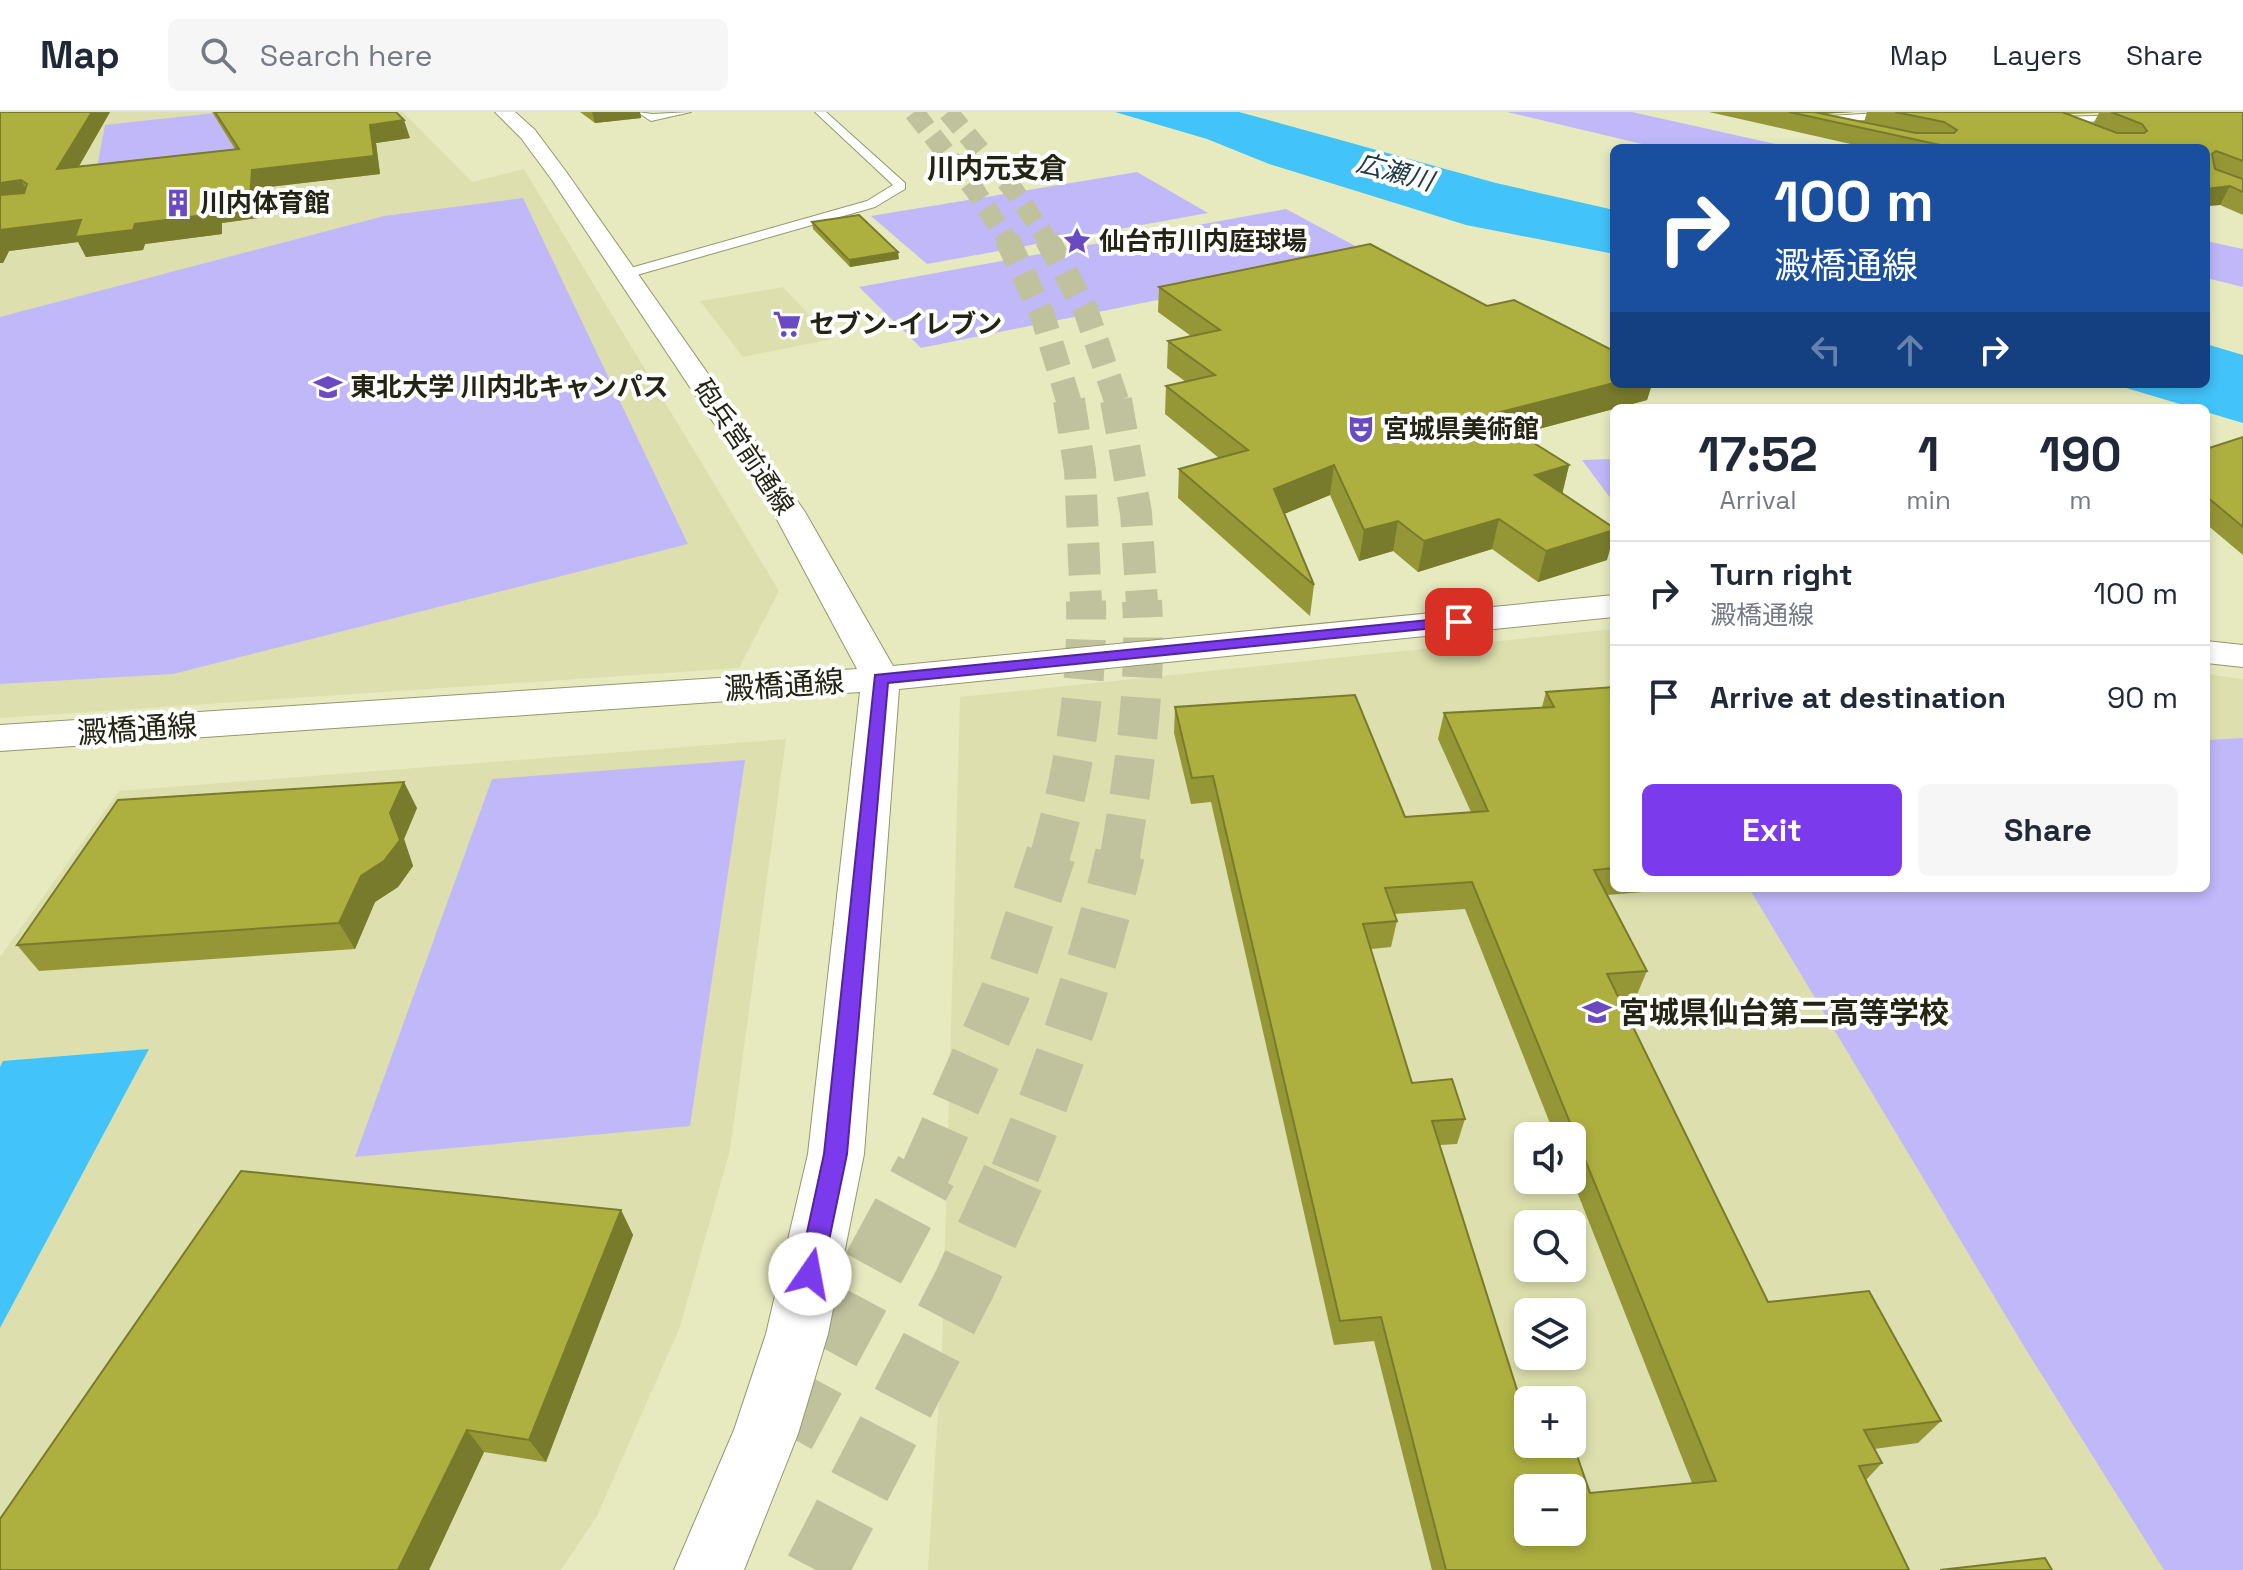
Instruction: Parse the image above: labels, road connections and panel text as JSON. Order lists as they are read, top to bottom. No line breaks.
{"streets":{"street":["砲兵営前通線","澱橋通線"]},"crossings":[["砲兵営前通線","澱橋通線"]],"districts":["川内元支倉"],"water":["広瀬川"],"places":{"building":["川内体育館"],"place":["仙台市川内庭球場"],"supermarket":["セブン-イレブン"],"school or university":["東北大学 川内北キャンパス","宮城県仙台第二高等学校"],"theatre":["宮城県美術館"]},"page":{"header":"Map","search":"Search here","nav":["Map","Layers","Share"],"turn":["100 m","澱橋通線"],"eta":["17:52","Arrival","1","min","190","m"],"list":[{"name":"Turn right","note":"澱橋通線","value":"100 m"},{"name":"Arrive at destination","value":"90 m"}],"buttons":["Exit","Share"],"map_buttons":["+","−"]}}
